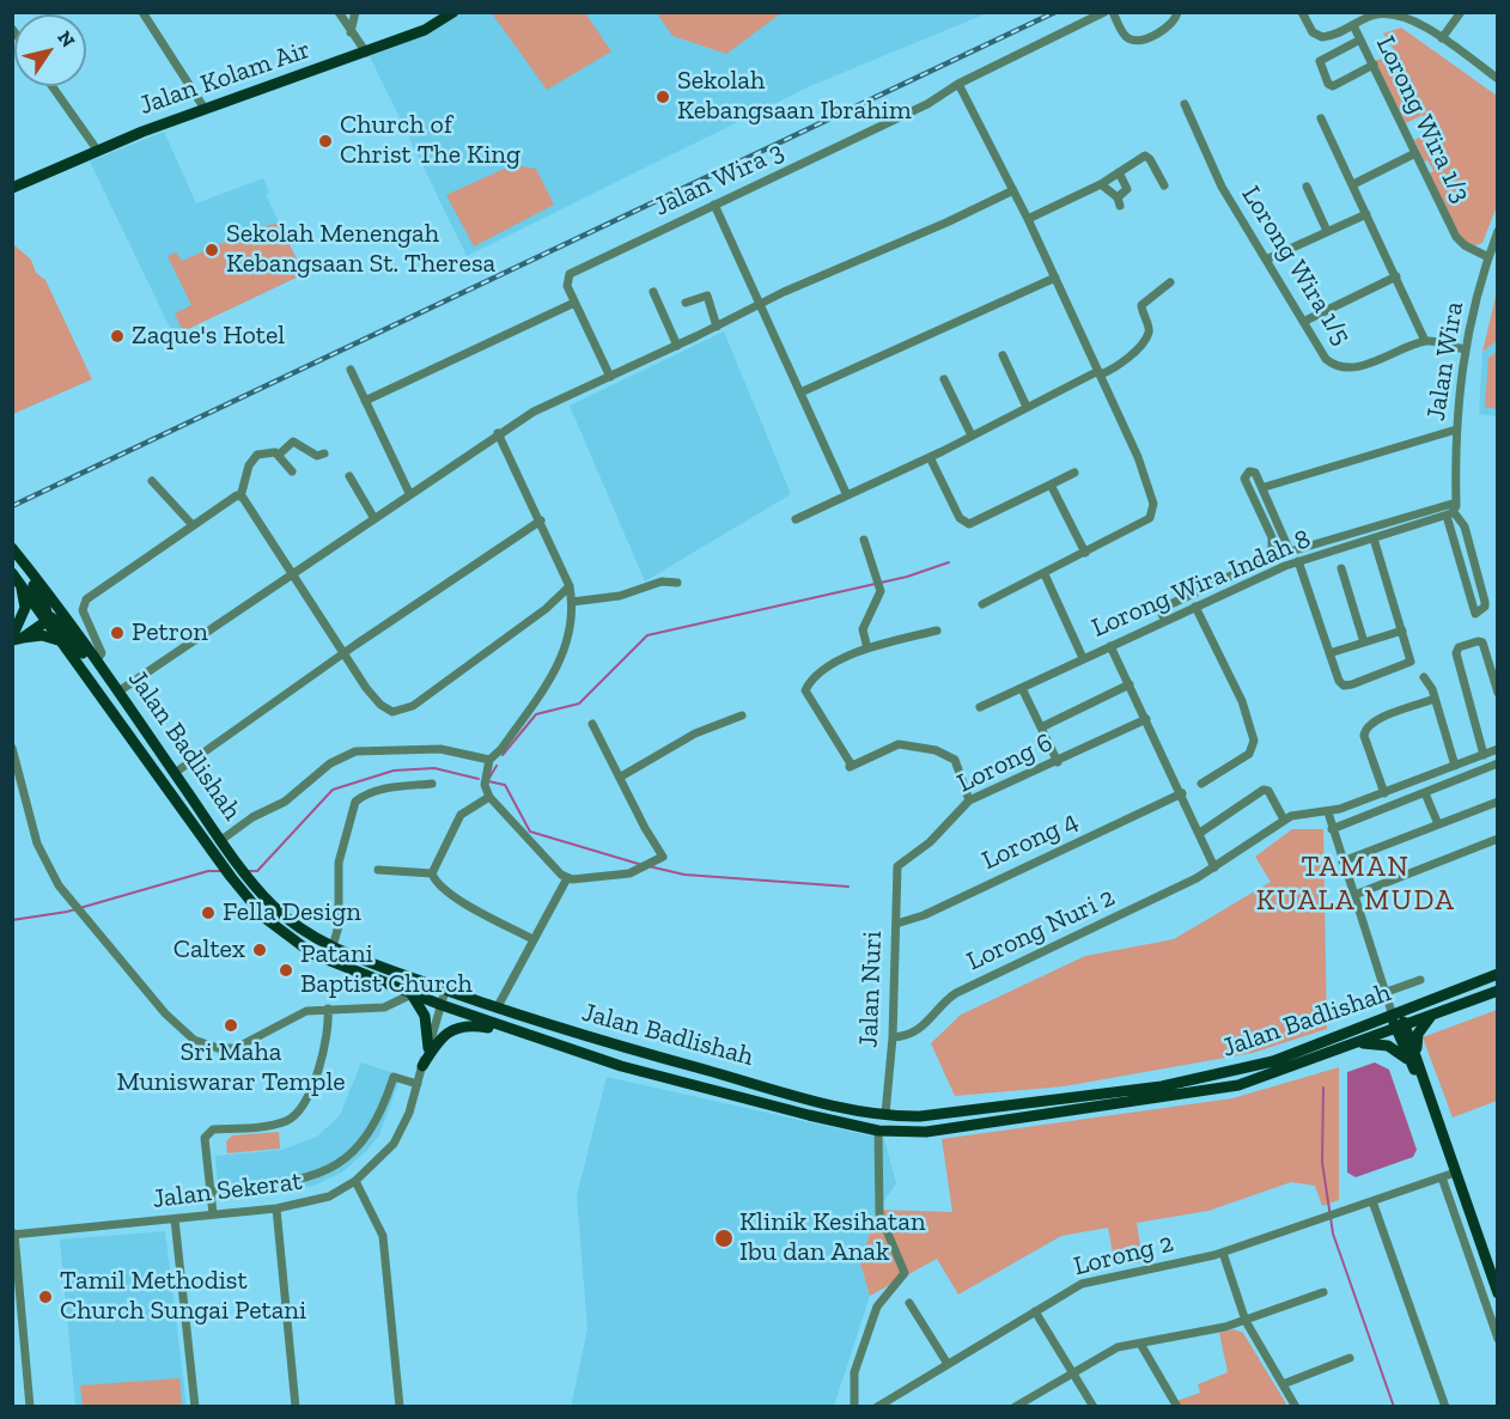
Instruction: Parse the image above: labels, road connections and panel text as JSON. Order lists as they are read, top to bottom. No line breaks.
{"streets":{"main road":["Jalan Kolam Air","Jalan Badlishah"],"street":["Lorong Wira 1/3","Jalan Wira 3","Lorong Wira 1/5","Jalan Wira","Lorong Wira Indah 8","Lorong 6","Lorong 4","Lorong Nuri 2","Jalan Nuri","Jalan Sekerat","Lorong 2"]},"crossings":[["Lorong Wira 1/3","Jalan Wira"],["Jalan Wira","Lorong Wira Indah 8"],["Jalan Badlishah","Jalan Nuri"],["Jalan Badlishah","Jalan Sekerat"],["Lorong 6","Jalan Nuri"],["Lorong 4","Jalan Nuri"],["Lorong Nuri 2","Jalan Nuri"]],"districts":["TAMAN KUALA MUDA"],"places":["Sekolah Kebangsaan Ibrahim","Church of Christ The King","Sekolah Menengah Kebangsaan St. Theresa","Zaque's Hotel","Petron","Fella Design","Caltex","Patani Baptist Church","Sri Maha Muniswarar Temple","Klinik Kesihatan Ibu dan Anak","Tamil Methodist Church Sungai Petani"],"north":"top right"}
